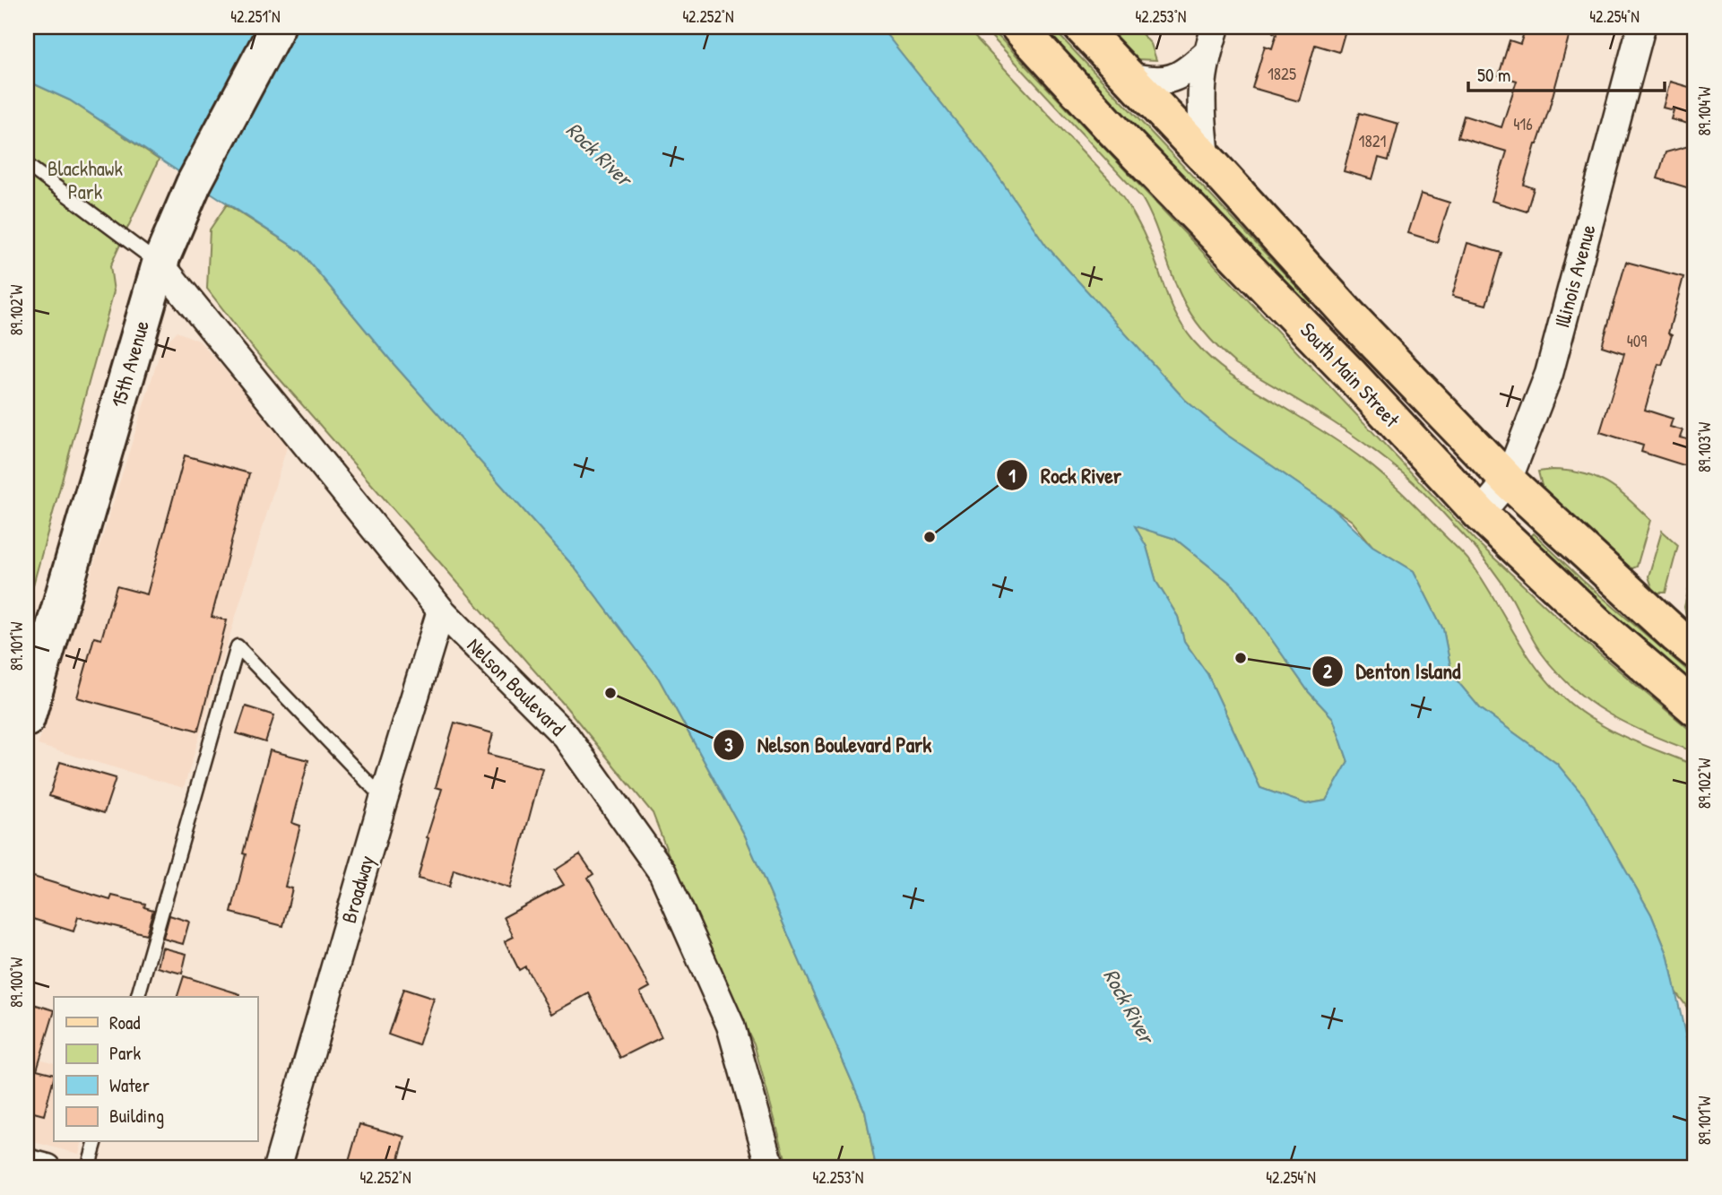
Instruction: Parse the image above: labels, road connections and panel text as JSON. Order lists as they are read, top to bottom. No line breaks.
{"streets":{"main road":["15th Avenue","South Main Street"],"street":["Illinois Avenue","Nelson Boulevard","Broadway"]},"crossings":[["Illinois Avenue","South Main Street"],["15th Avenue","Nelson Boulevard"],["Nelson Boulevard","Broadway"]],"water":["Rock River"],"parks":["Blackhawk Park"],"places":["Rock River","Denton Island","Nelson Boulevard Park"],"house_numbers":["1825","416","1821","409"],"legend":["Road","Park","Water","Building"],"scale_bar":"50 m","coordinates":["42.251°N","42.252°N","42.253°N","42.254°N","89.104°W","89.102°W","89.103°W","89.101°W","89.100°W"]}
